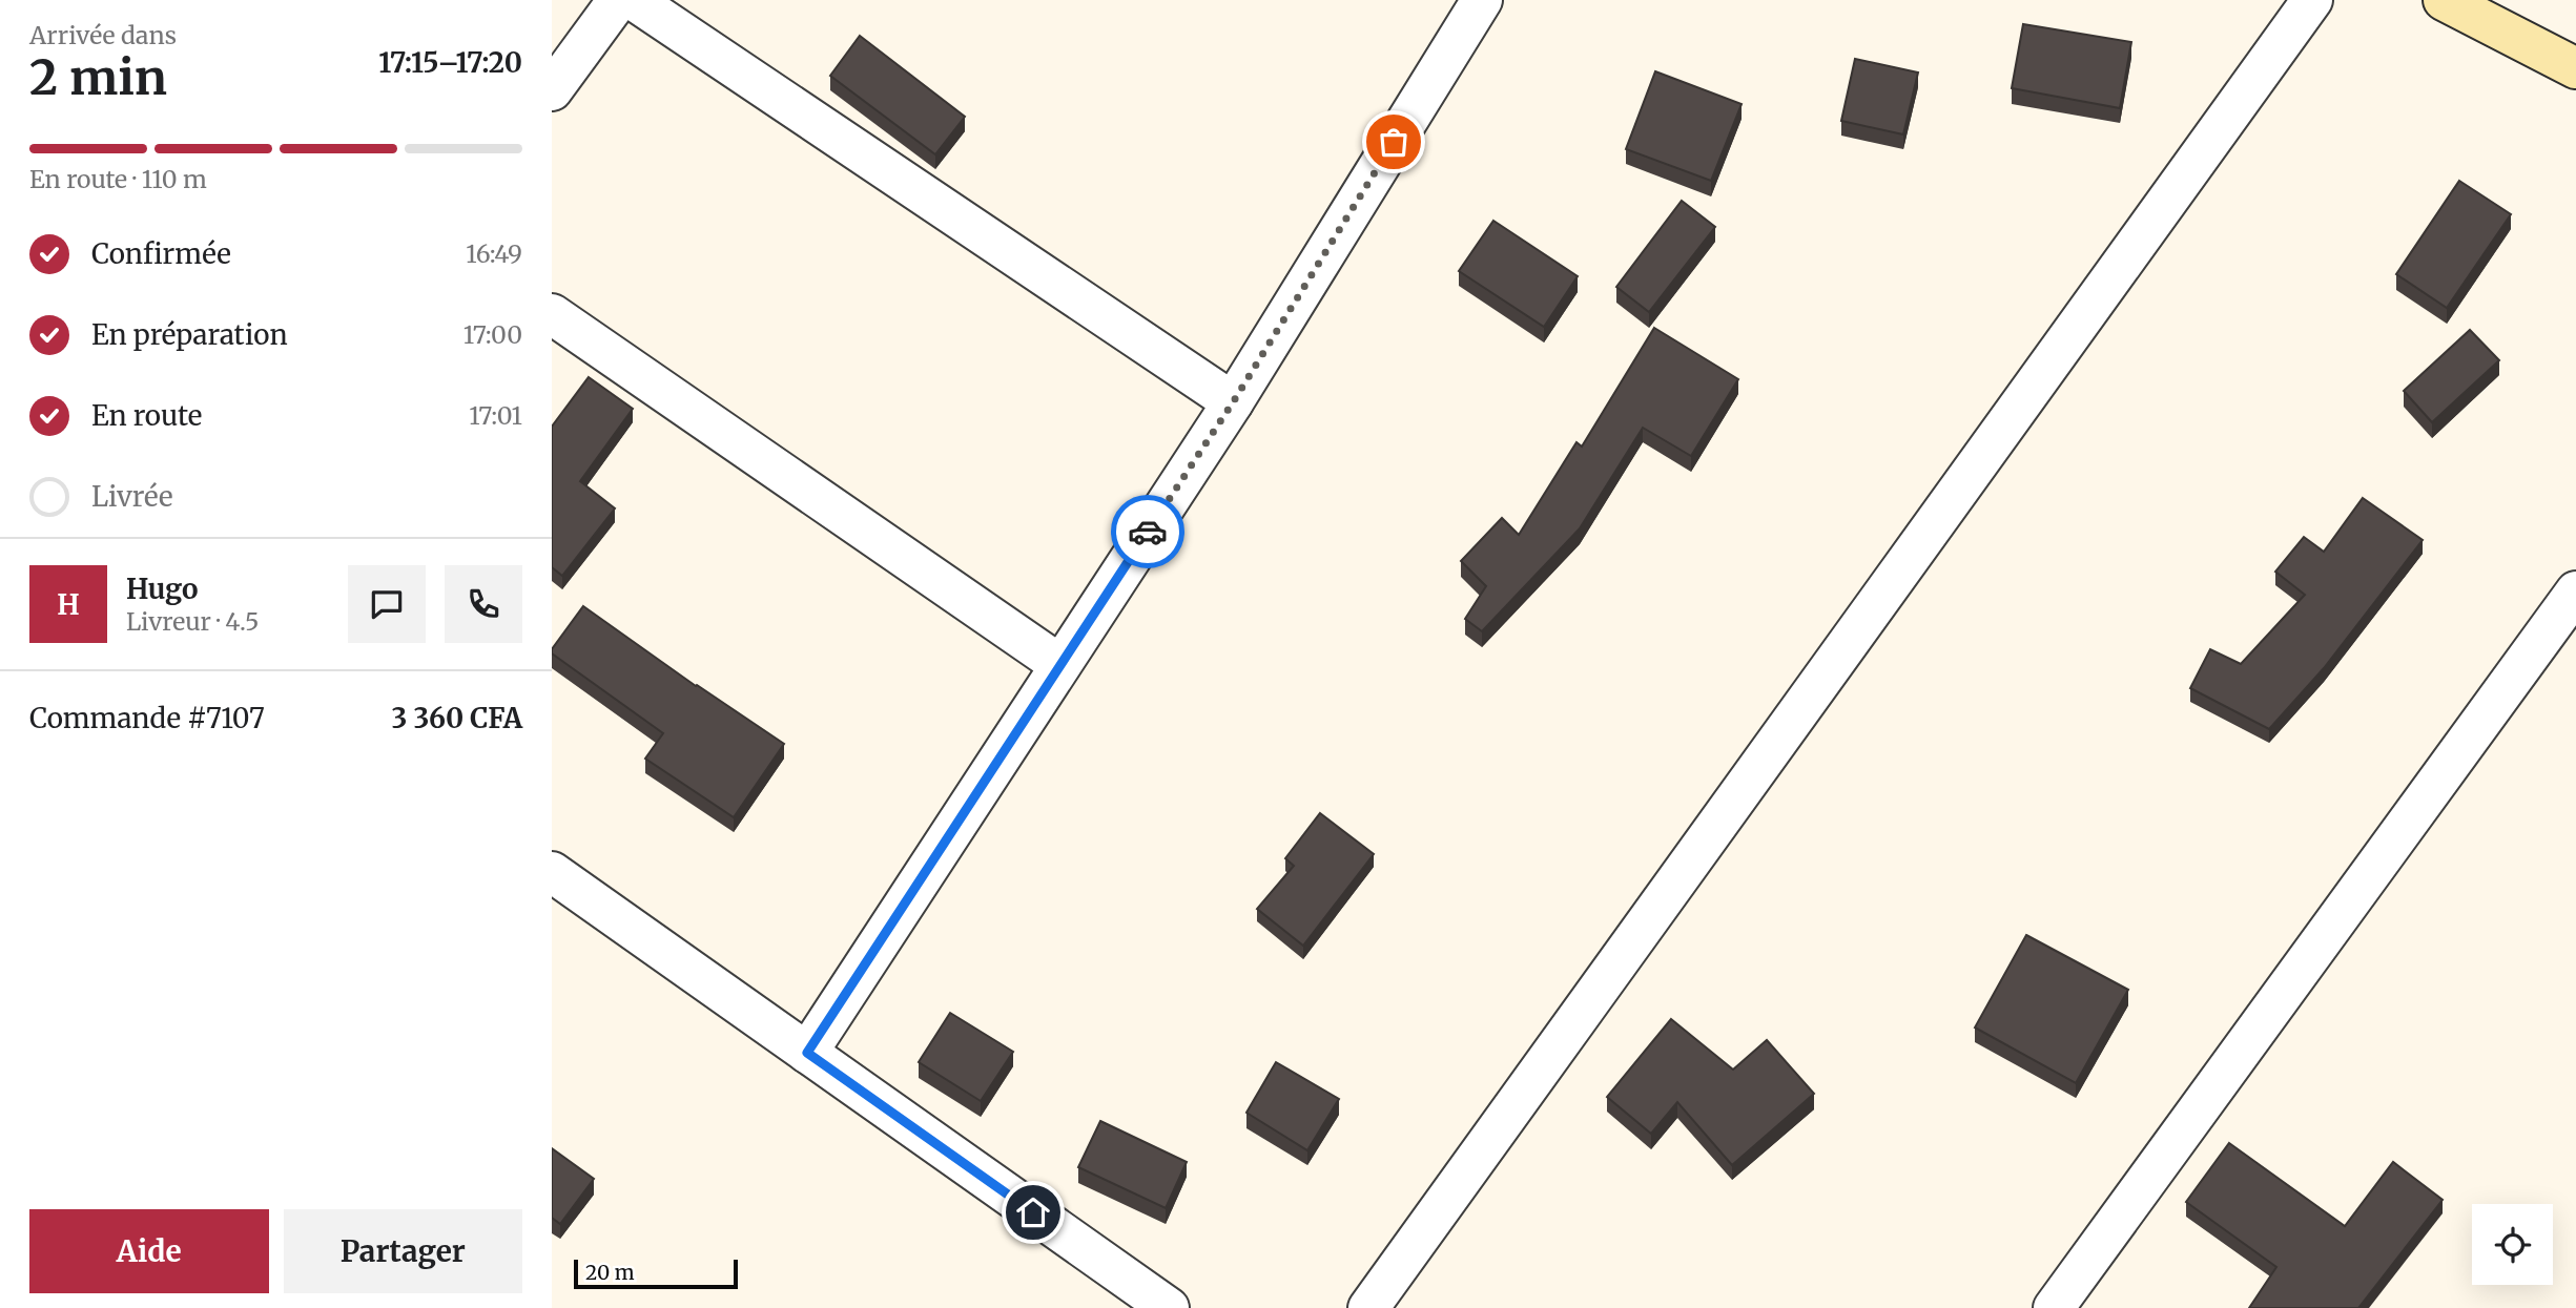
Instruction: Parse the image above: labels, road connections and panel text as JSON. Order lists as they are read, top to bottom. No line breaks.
{"scale_bar":"20 m","page":{"heading":["2 min","Arrivée dans","17:15–17:20"],"panel":["Hugo","Livreur · 4.5","Commande #7107","3 360 CFA"],"bar":"En route · 110 m","list":[["Confirmée","16:49"],["En préparation","17:00"],["En route","17:01"],"Livrée"],"round":"H","buttons":["Aide","Partager"],"scale":"20 m"}}
